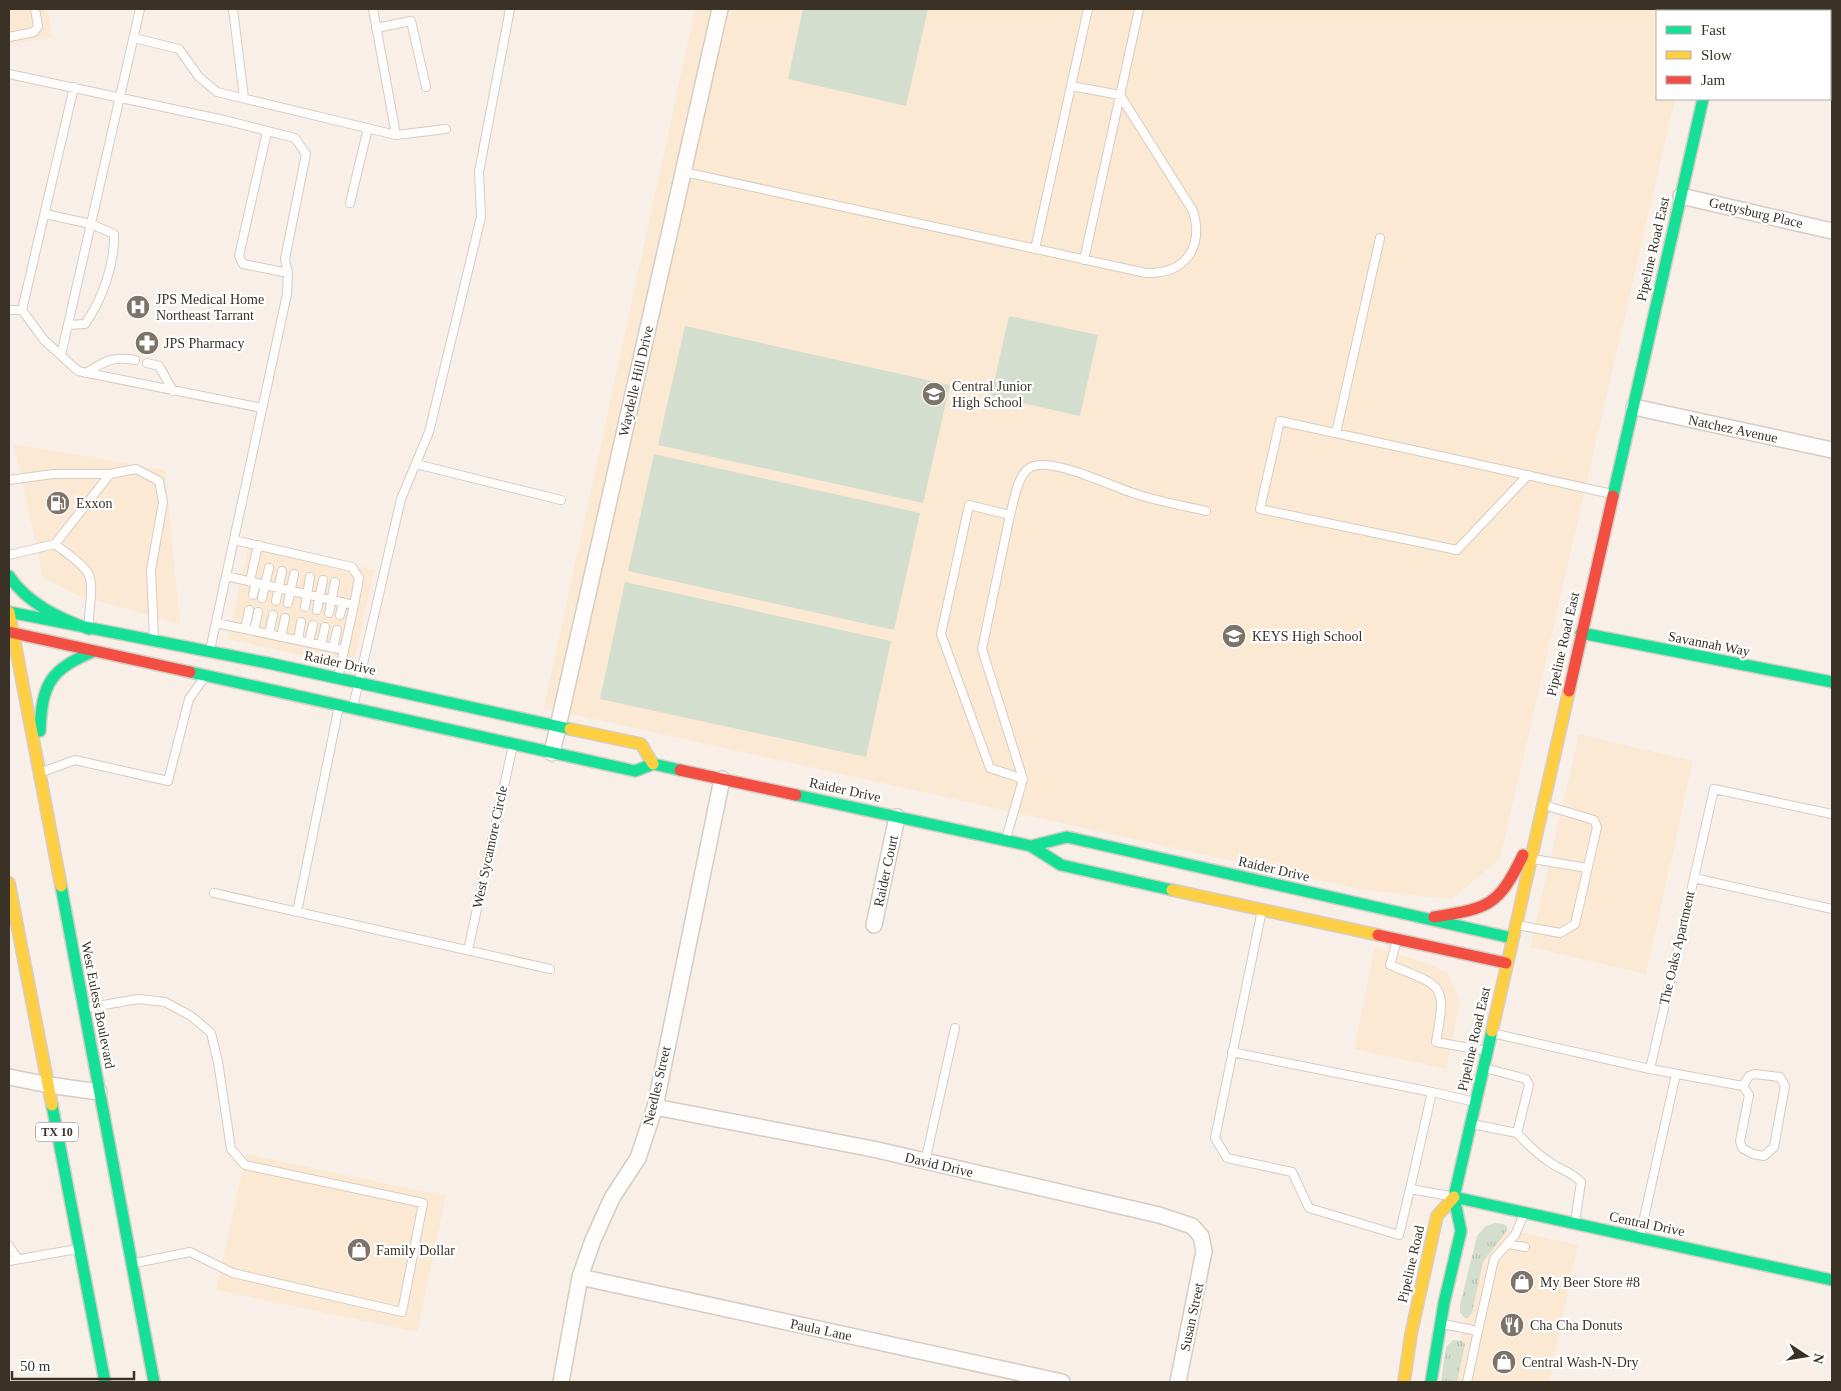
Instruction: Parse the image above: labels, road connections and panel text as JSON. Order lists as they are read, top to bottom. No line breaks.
{"streets":{"main road":["Pipeline Road East","Savannah Way","Raider Drive","West Euless Boulevard","TX 10","Central Drive","Pipeline Road"],"street":["Gettysburg Place","Waydelle Hill Drive","Natchez Avenue","Raider Court","Needles Street","David Drive","Susan Street","Paula Lane"],"lane":["West Sycamore Circle","The Oaks Apartment"]},"crossings":[["Gettysburg Place","Pipeline Road East"],["Pipeline Road East","Natchez Avenue"],["Pipeline Road East","Savannah Way"],["Pipeline Road East","Raider Drive"],["Pipeline Road East","Central Drive"],["Pipeline Road East","Pipeline Road"],["Waydelle Hill Drive","Raider Drive"],["Raider Drive","West Sycamore Circle"],["Raider Drive","Raider Court"],["Raider Drive","West Euless Boulevard"],["Raider Drive","Needles Street"],["Needles Street","David Drive"],["Needles Street","Paula Lane"],["David Drive","Susan Street"],["Central Drive","Pipeline Road"]],"places":{"hospital":["JPS Medical Home Northeast Tarrant"],"pharmacy":["JPS Pharmacy"],"school or university":["Central Junior High School","KEYS High School"],"fuel station":["Exxon"],"shop":["Family Dollar","My Beer Store #8","Central Wash-N-Dry"],"restaurant":["Cha Cha Donuts"]},"legend":["Fast","Slow","Jam"],"scale_bar":"50 m","north":"right"}
